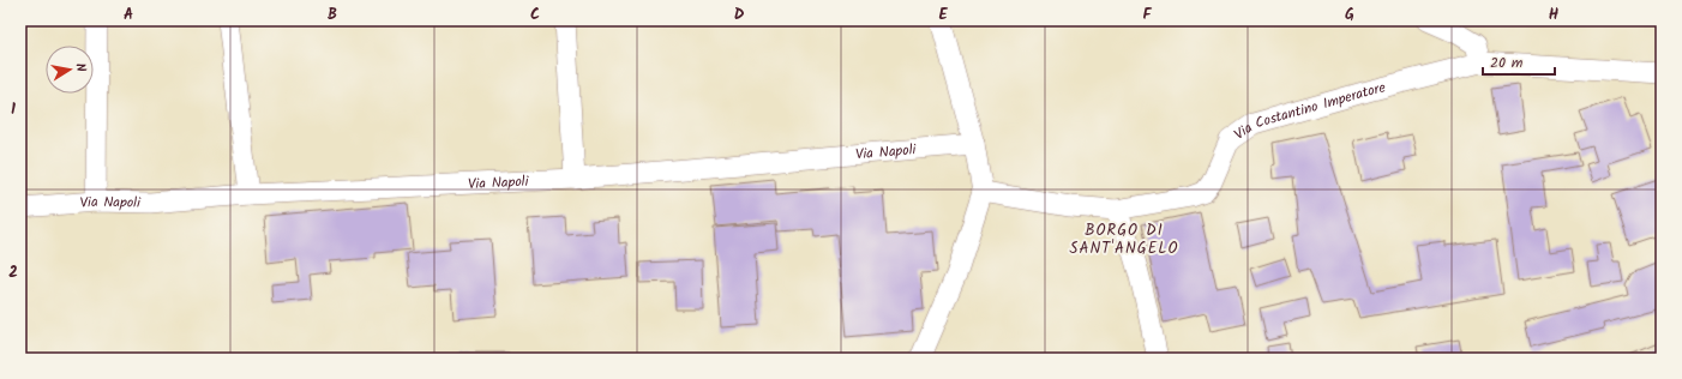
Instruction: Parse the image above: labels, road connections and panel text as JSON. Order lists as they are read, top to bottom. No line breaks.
{"streets":{"street":["Via Costantino Imperatore","Via Napoli"]},"districts":["BORGO DI SANT'ANGELO"],"scale_bar":"20 m","north":"right","grid":{"columns":["A","B","C","D","E","F","G","H"],"rows":["1","2"]}}
